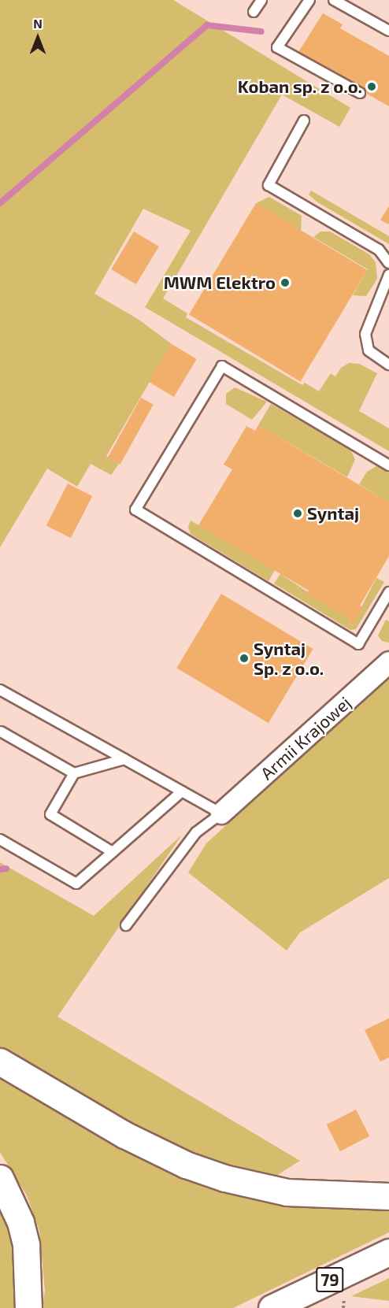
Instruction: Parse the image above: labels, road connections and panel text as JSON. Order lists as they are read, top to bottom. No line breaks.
{"streets":{"main road":["79"],"street":["Armii Krajowej"]},"places":["Koban sp. z o.o.","MWM Elektro","Syntaj","Syntaj Sp. z o.o."],"north":"top"}
